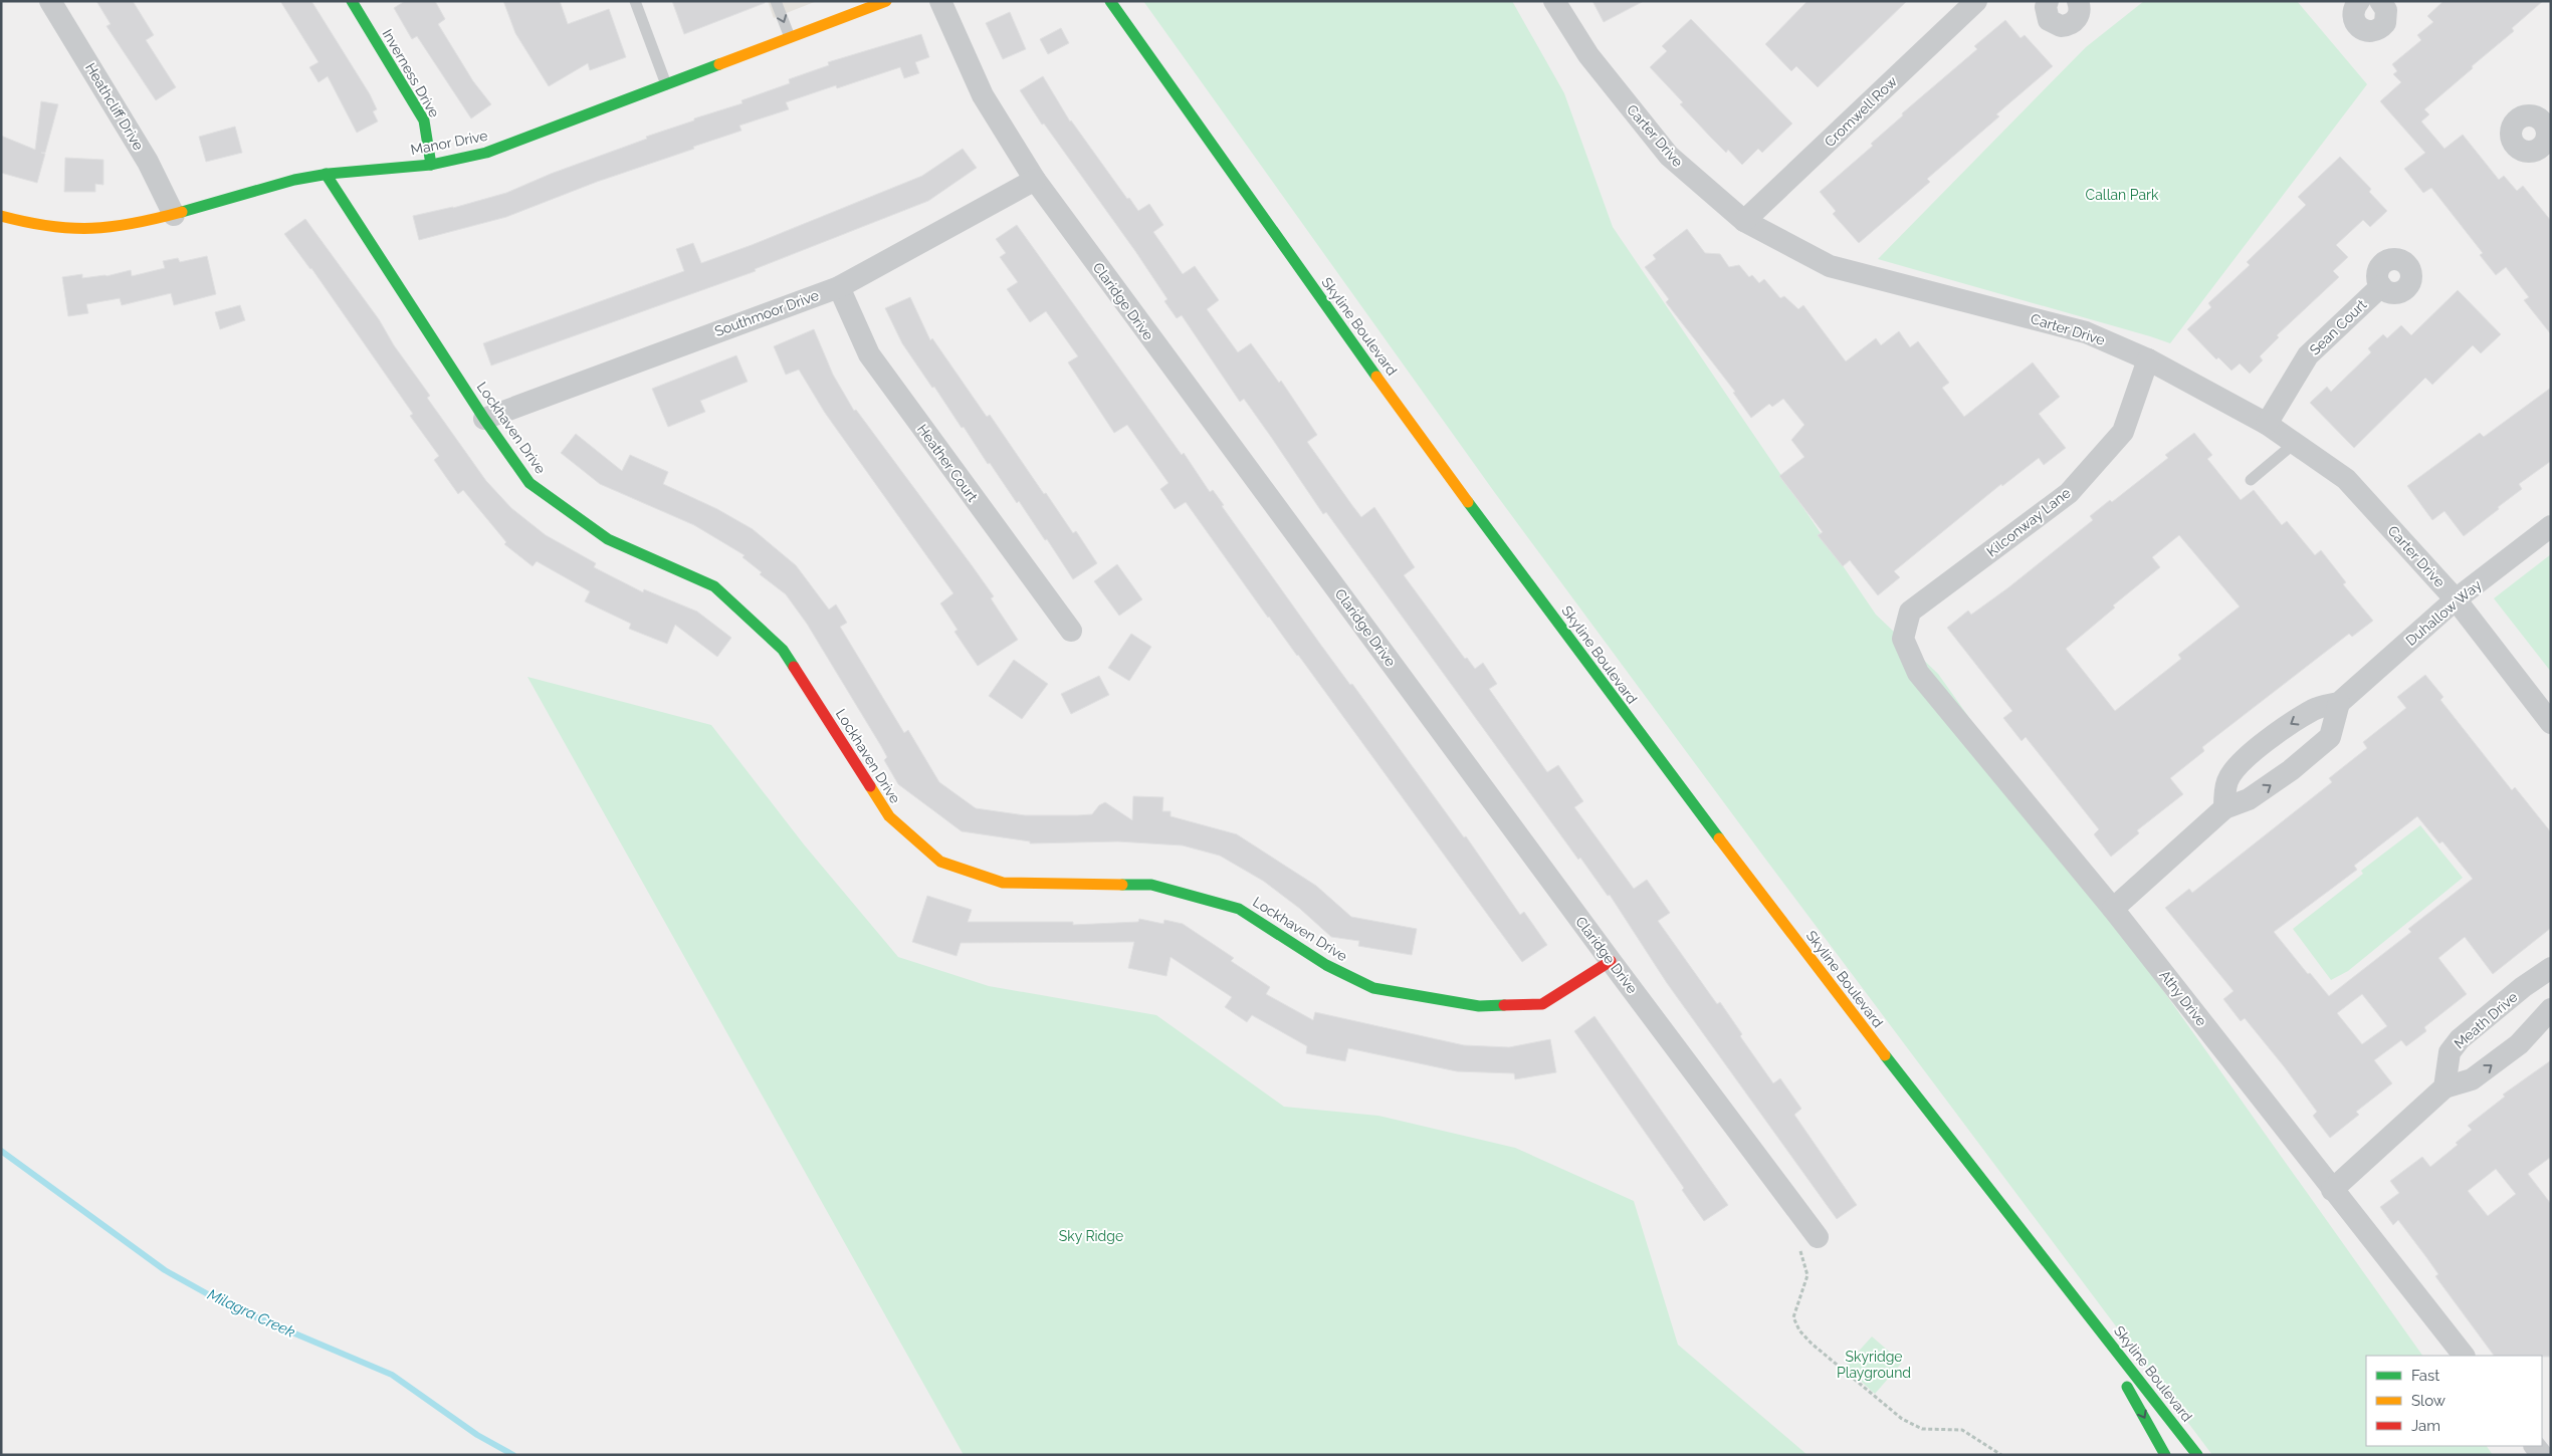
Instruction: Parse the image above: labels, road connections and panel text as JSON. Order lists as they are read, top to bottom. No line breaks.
{"streets":{"street":["Inverness Drive","Heathcliff Drive","Cromwell Row","Carter Drive","Manor Drive","Claridge Drive","Southmoor Drive","Skyline Boulevard","Sean Court","Lockhaven Drive","Heather Court","Kilconway Lane","Duhallow Way","Athy Drive","Meath Drive"]},"crossings":[["Inverness Drive","Manor Drive"],["Heathcliff Drive","Manor Drive"],["Cromwell Row","Carter Drive"],["Carter Drive","Sean Court"],["Carter Drive","Kilconway Lane"],["Carter Drive","Duhallow Way"],["Manor Drive","Lockhaven Drive"],["Claridge Drive","Southmoor Drive"],["Claridge Drive","Lockhaven Drive"],["Southmoor Drive","Lockhaven Drive"],["Southmoor Drive","Heather Court"],["Kilconway Lane","Athy Drive"]],"water":["Milagra Creek"],"parks":["Callan Park","Sky Ridge","Skyridge Playground"],"legend":["Fast","Slow","Jam"]}
